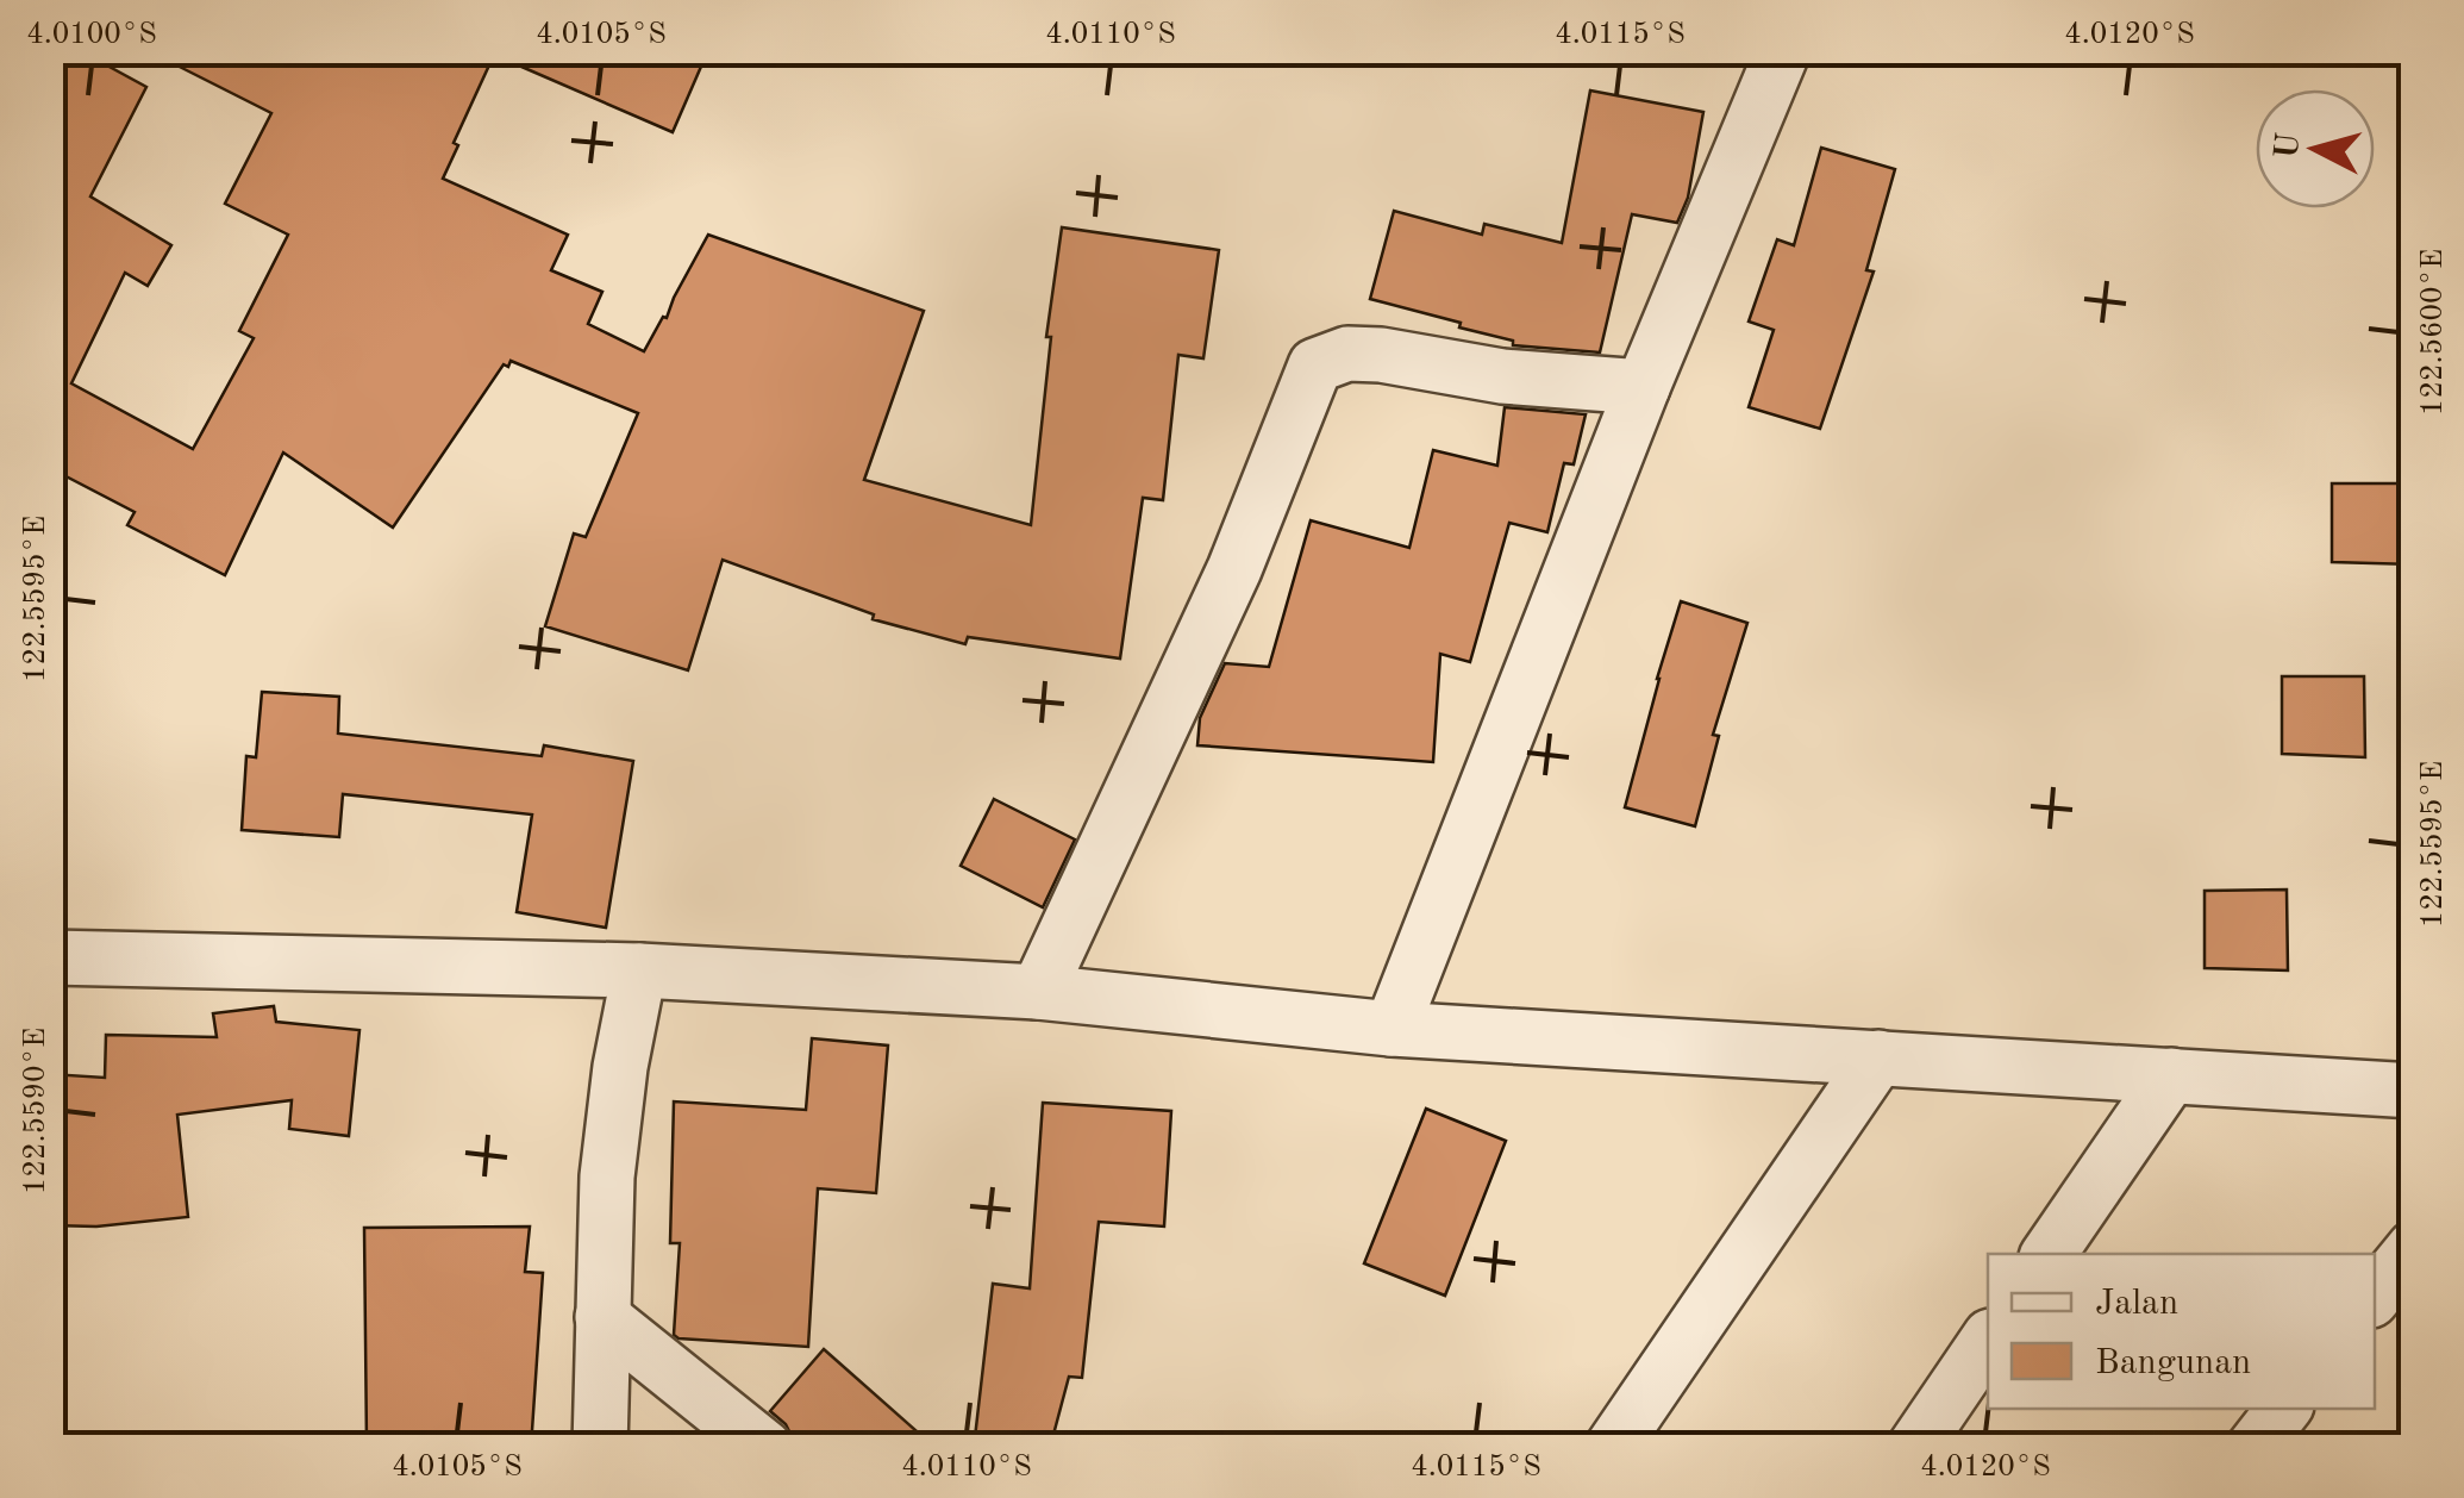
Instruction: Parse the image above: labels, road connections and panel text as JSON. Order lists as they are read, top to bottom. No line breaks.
{"legend":["Jalan","Bangunan"],"north":"left","coordinates":["4.0100°S","4.0105°S","4.0110°S","4.0115°S","4.0120°S","122.5600°E","122.5595°E","122.5590°E"]}
